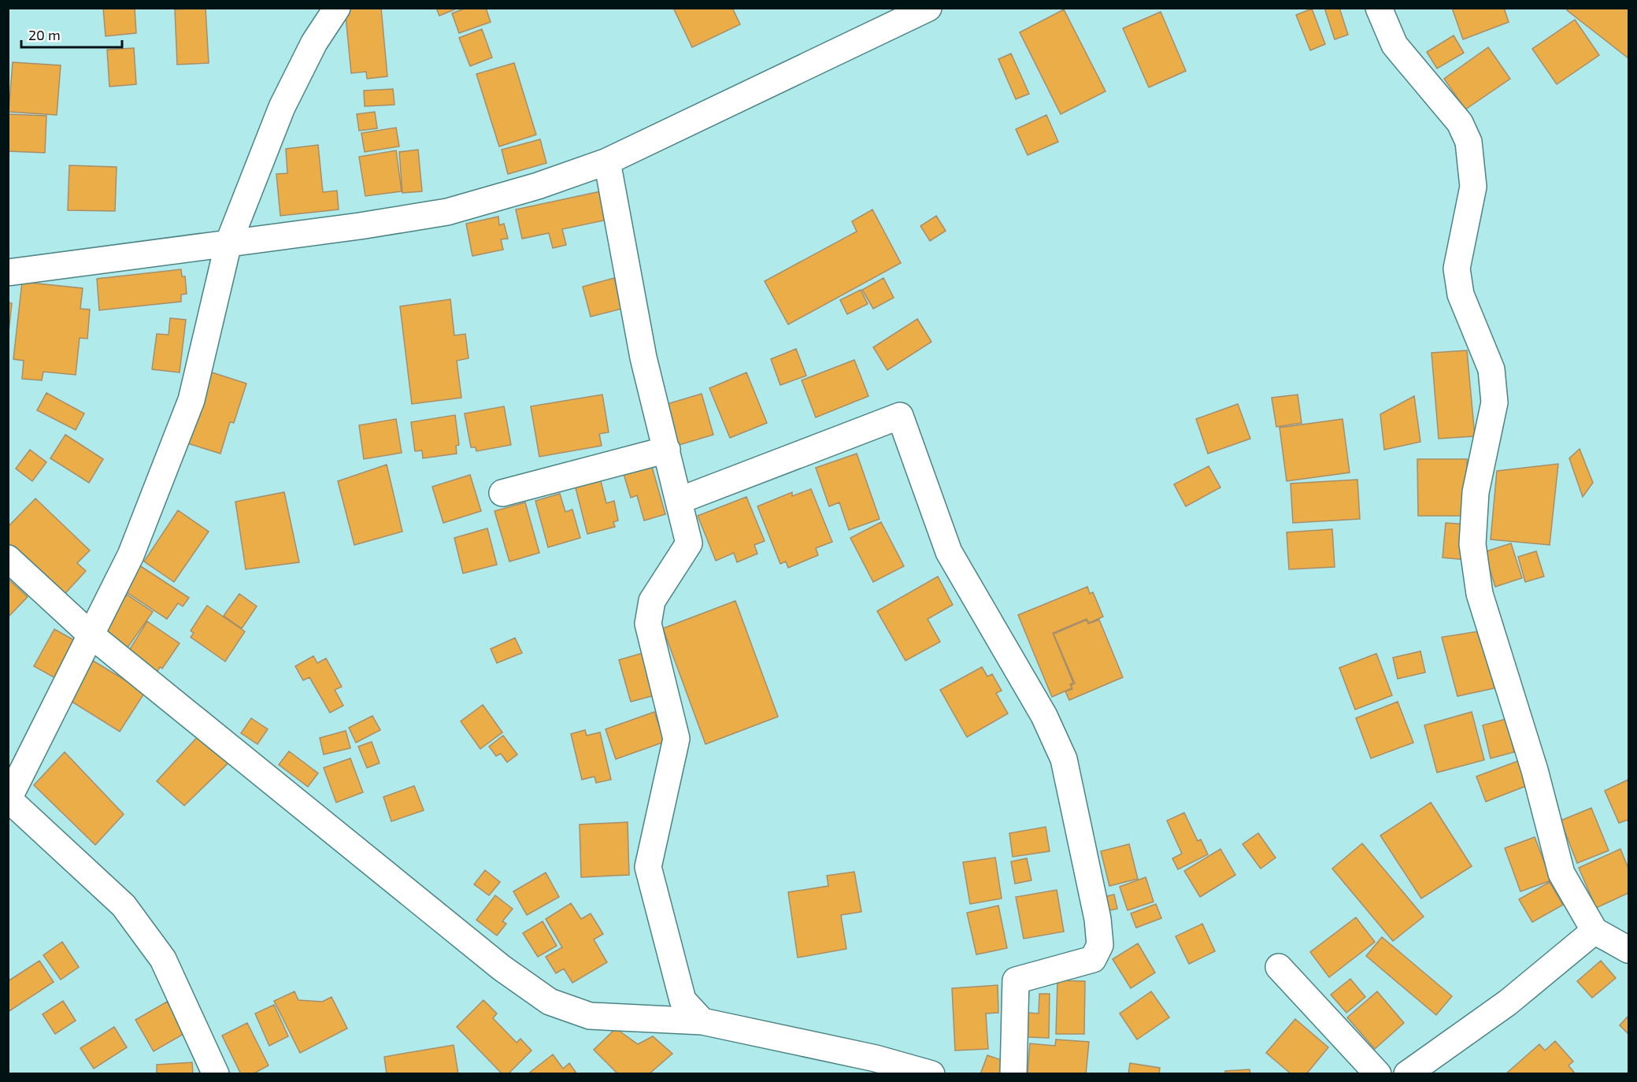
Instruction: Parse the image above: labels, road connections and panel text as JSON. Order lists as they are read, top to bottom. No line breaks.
{"scale_bar":"20 m"}
